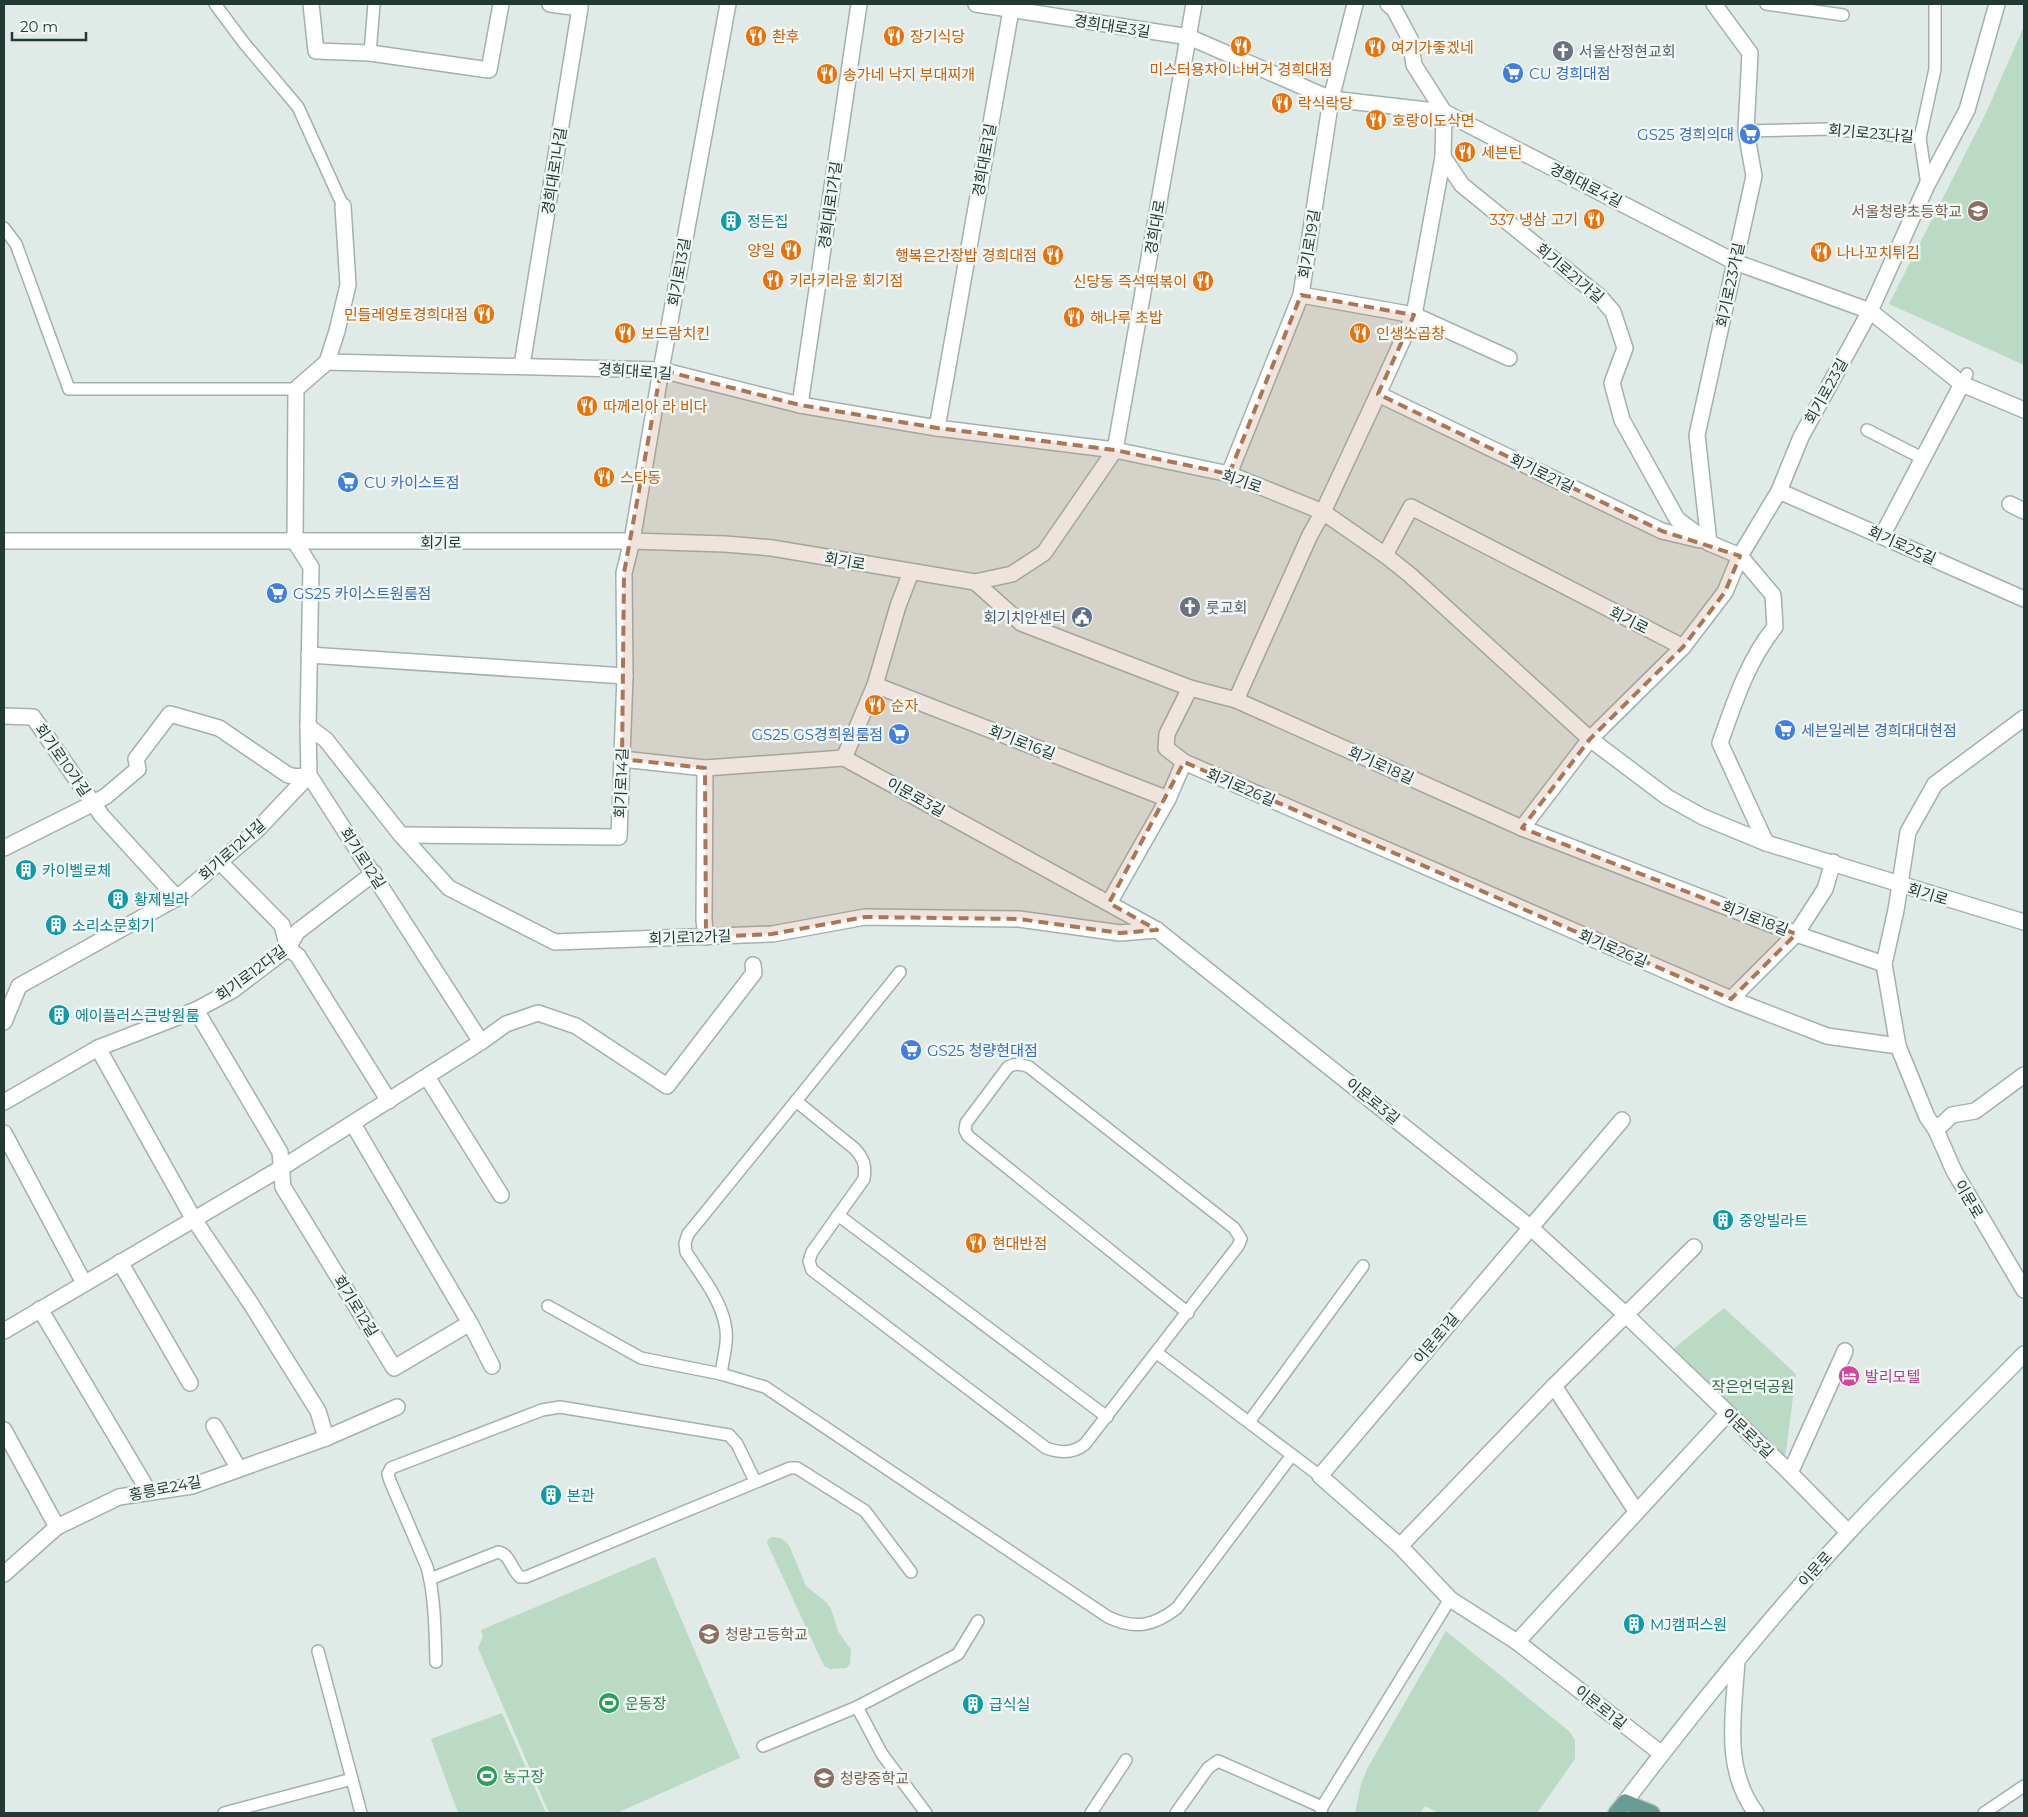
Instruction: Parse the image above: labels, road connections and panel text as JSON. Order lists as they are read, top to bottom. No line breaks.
{"streets":{"street":["경희대로3길","경희대로1길","경희대로1나길","경희대로4길","경희대로1가길","경희대로","회기로19길","회기로13길","회기로21가길","회기로23가길","회기로23길","회기로21길","회기로","회기로25길","회기로16길","회기로10가길","회기로18길","회기로14길","회기로26길","이문로3길","회기로12나길","회기로12길","회기로12가길","회기로12다길","이문로","이문로1길","홍릉로24길"],"lane":["회기로23나길"]},"crossings":[["경희대로3길","경희대로1길"],["경희대로3길","경희대로4길"],["경희대로3길","경희대로"],["회기로23나길","회기로23가길"],["경희대로1길","경희대로1나길"],["경희대로1길","경희대로1가길"],["경희대로1길","경희대로"],["경희대로1길","회기로13길"],["경희대로1길","회기로"],["경희대로4길","경희대로"],["경희대로4길","회기로19길"],["경희대로4길","회기로23가길"],["경희대로4길","회기로23길"],["경희대로","회기로"],["회기로19길","회기로"],["회기로13길","회기로"],["회기로13길","회기로14길"],["회기로21가길","회기로23가길"],["회기로21가길","회기로21길"],["회기로23가길","회기로21길"],["회기로23길","회기로"],["회기로23길","회기로25길"],["회기로","회기로18길"],["회기로","회기로14길"],["회기로10가길","회기로12나길"],["회기로18길","회기로26길"],["회기로14길","회기로12가길"],["이문로3길","회기로12가길"],["이문로3길","이문로"],["이문로3길","이문로1길"],["회기로12나길","회기로12길"],["회기로12길","회기로12다길"],["이문로","이문로1길"]],"parks":["작은언덕공원"],"places":{"restaurant":["촨후","장기식당","미스터용차이나버거 경희대점","여기가좋겠네","송가네 낙지 부대찌개","락식락당","호랑이도삭면","세븐틴","337 냉삼 고기","양일","나나꼬치튀김","행복은간장밥 경희대점","키라키라윤 회기점","신당동 즉석떡볶이","민들레영토경희대점","해나루 초밥","보드람치킨","인생소곱창","따께리아 라 비다","스타동","순자","현대반점"],"church":["서울산정현교회","룻교회"],"supermarket":["CU 경희대점","GS25 경희의대","CU 카이스트점","GS25 카이스트원룸점","세븐일레븐 경희대대현점","GS25 GS경희원룸점","GS25 청량현대점"],"school or university":["서울청량초등학교","청량고등학교","청량중학교"],"building":["정든집","카이벨로체","황제빌라","소리소문회기","에이플러스큰방원룸","중앙빌라트","본관","MJ캠퍼스원","급식실"],"public building":["회기치안센터"],"hotel":["발리모텔"],"sports":["운동장","농구장"]},"scale_bar":"20 m"}
